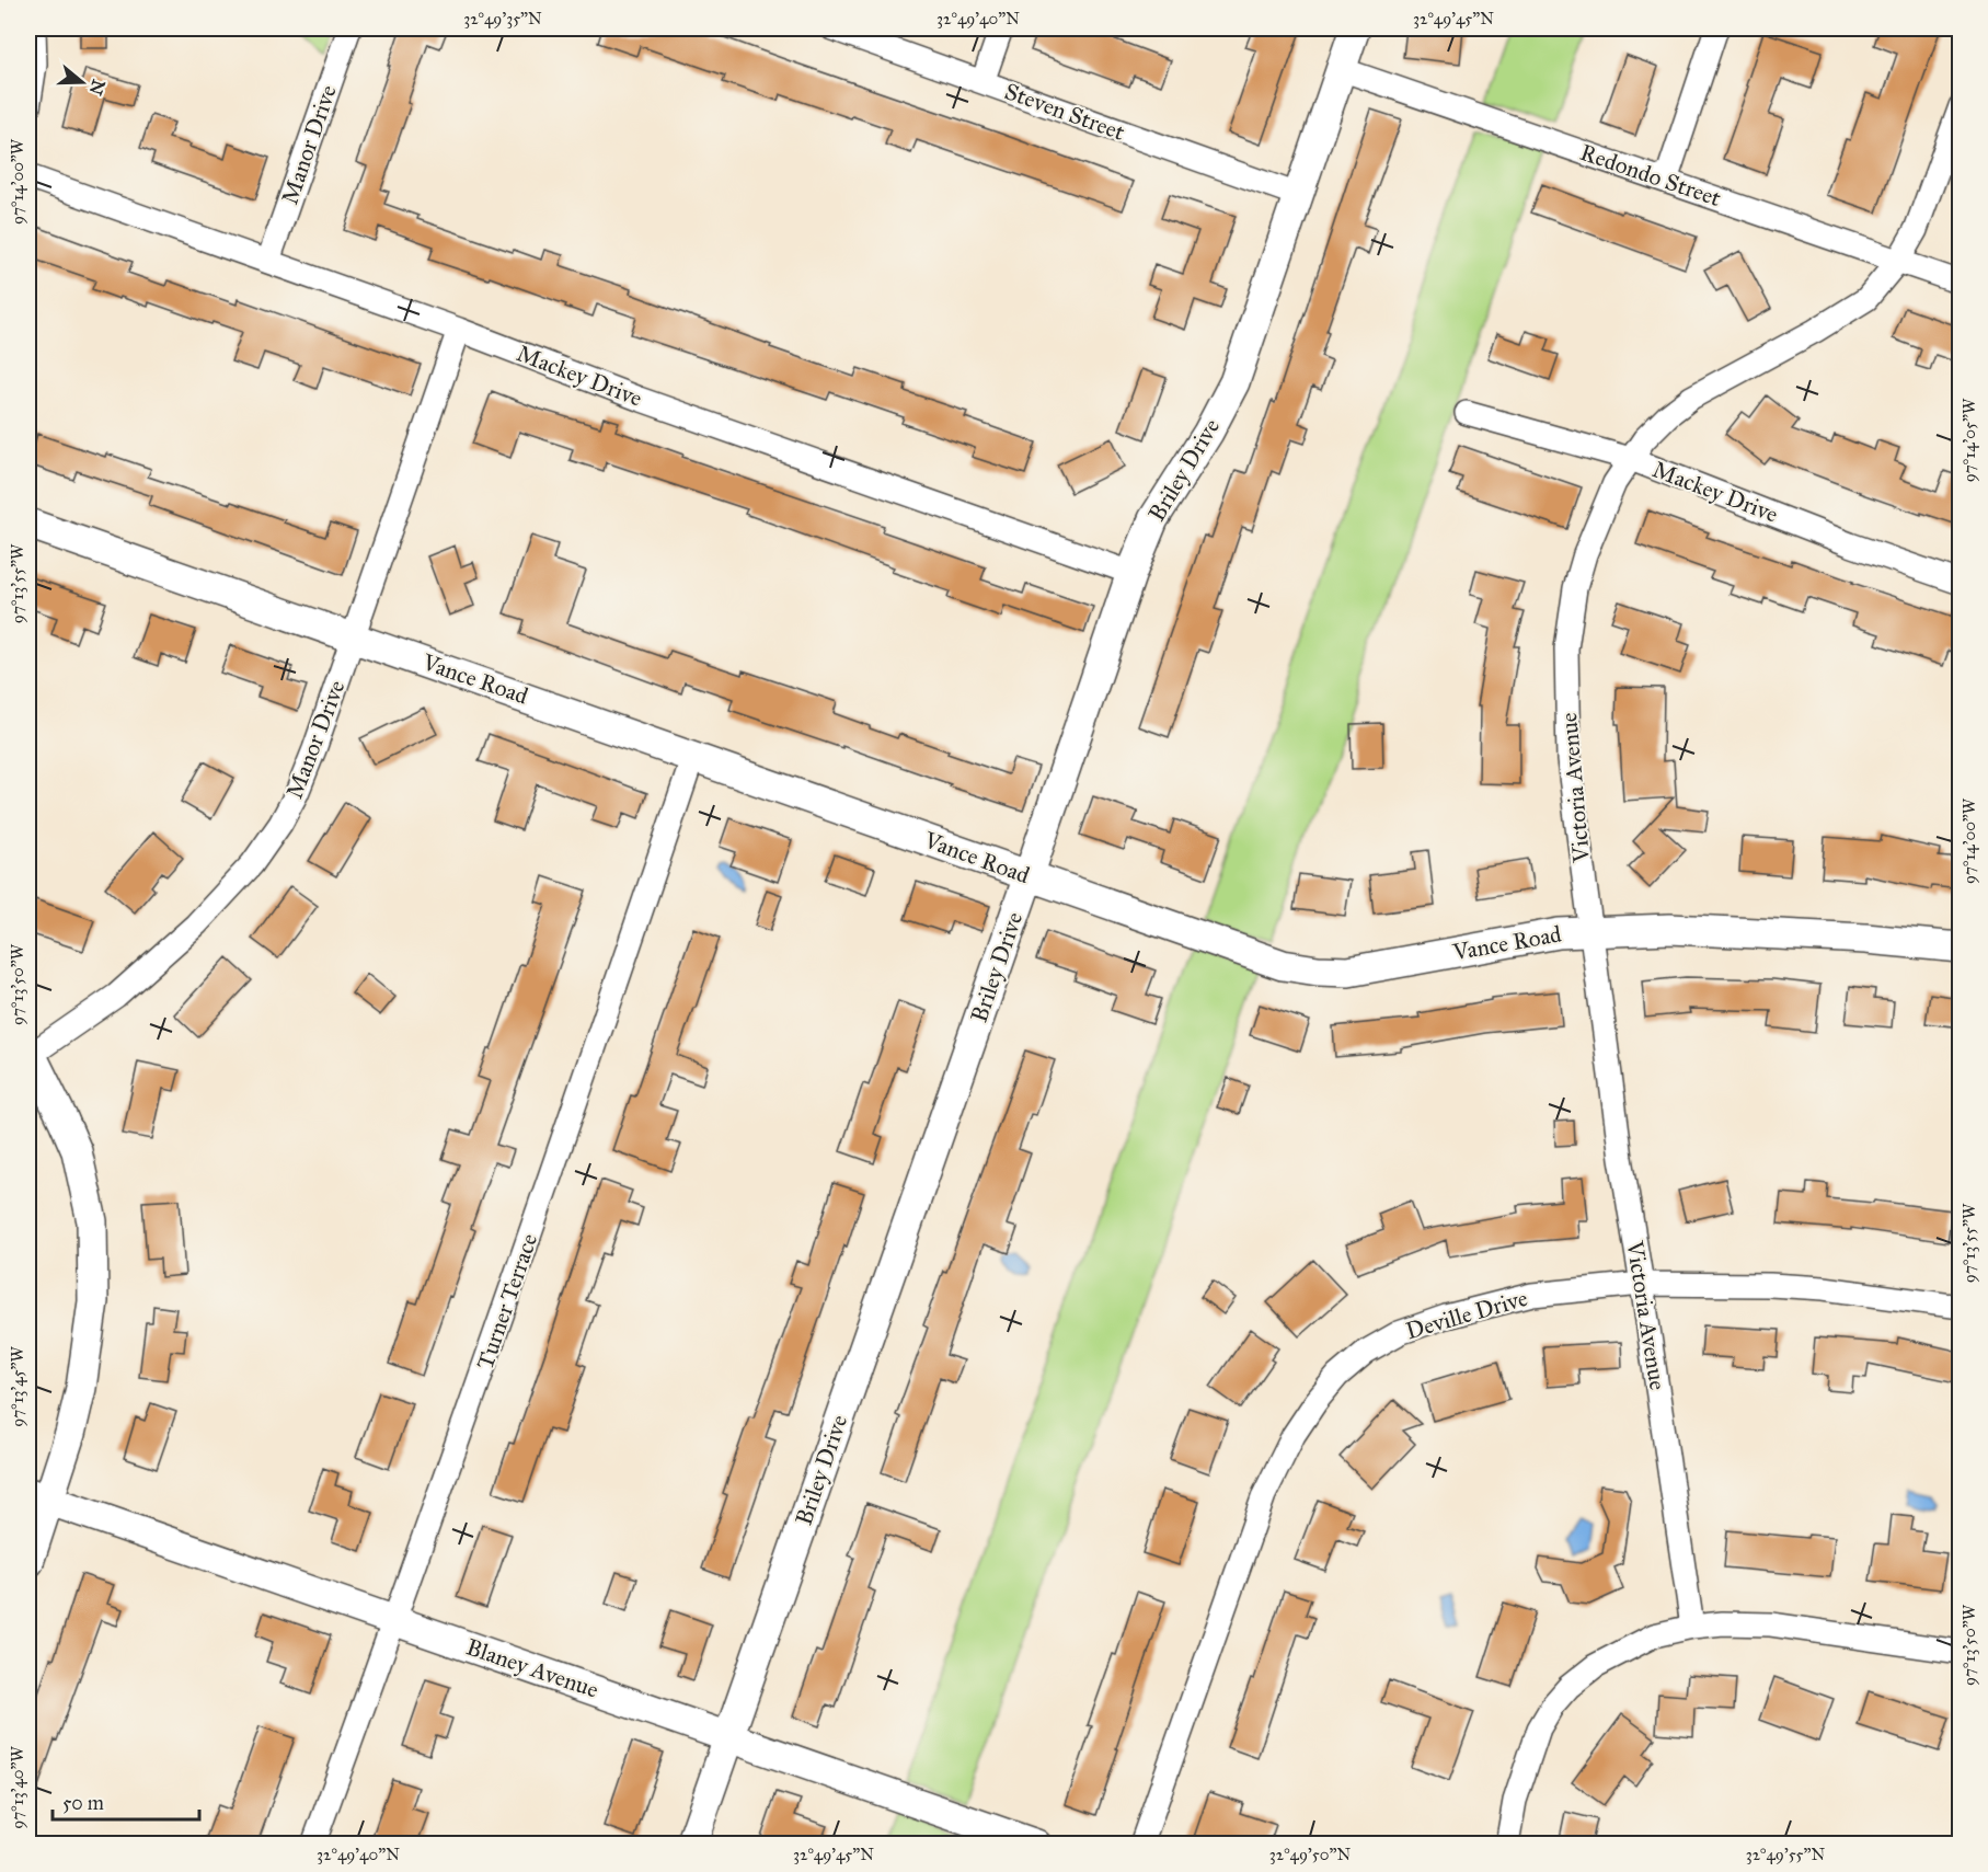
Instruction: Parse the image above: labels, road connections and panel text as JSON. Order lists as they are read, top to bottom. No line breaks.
{"streets":{"street":["Steven Street","Manor Drive","Redondo Street","Mackey Drive","Briley Drive","Vance Road","Victoria Avenue","Turner Terrace","Deville Drive","Blaney Avenue"]},"crossings":[["Steven Street","Briley Drive"],["Manor Drive","Mackey Drive"],["Manor Drive","Vance Road"],["Redondo Street","Briley Drive"],["Redondo Street","Victoria Avenue"],["Mackey Drive","Briley Drive"],["Mackey Drive","Victoria Avenue"],["Briley Drive","Vance Road"],["Briley Drive","Blaney Avenue"],["Vance Road","Victoria Avenue"],["Vance Road","Turner Terrace"],["Victoria Avenue","Deville Drive"],["Turner Terrace","Blaney Avenue"]],"scale_bar":"50 m","north":"right","coordinates":["32°49'35\"N","32°49'40\"N","32°49'45\"N","97°14'00\"W","97°14'05\"W","97°13'55\"W","97°13'50\"W","97°13'45\"W","97°13'40\"W","32°49'50\"N","32°49'55\"N"]}
